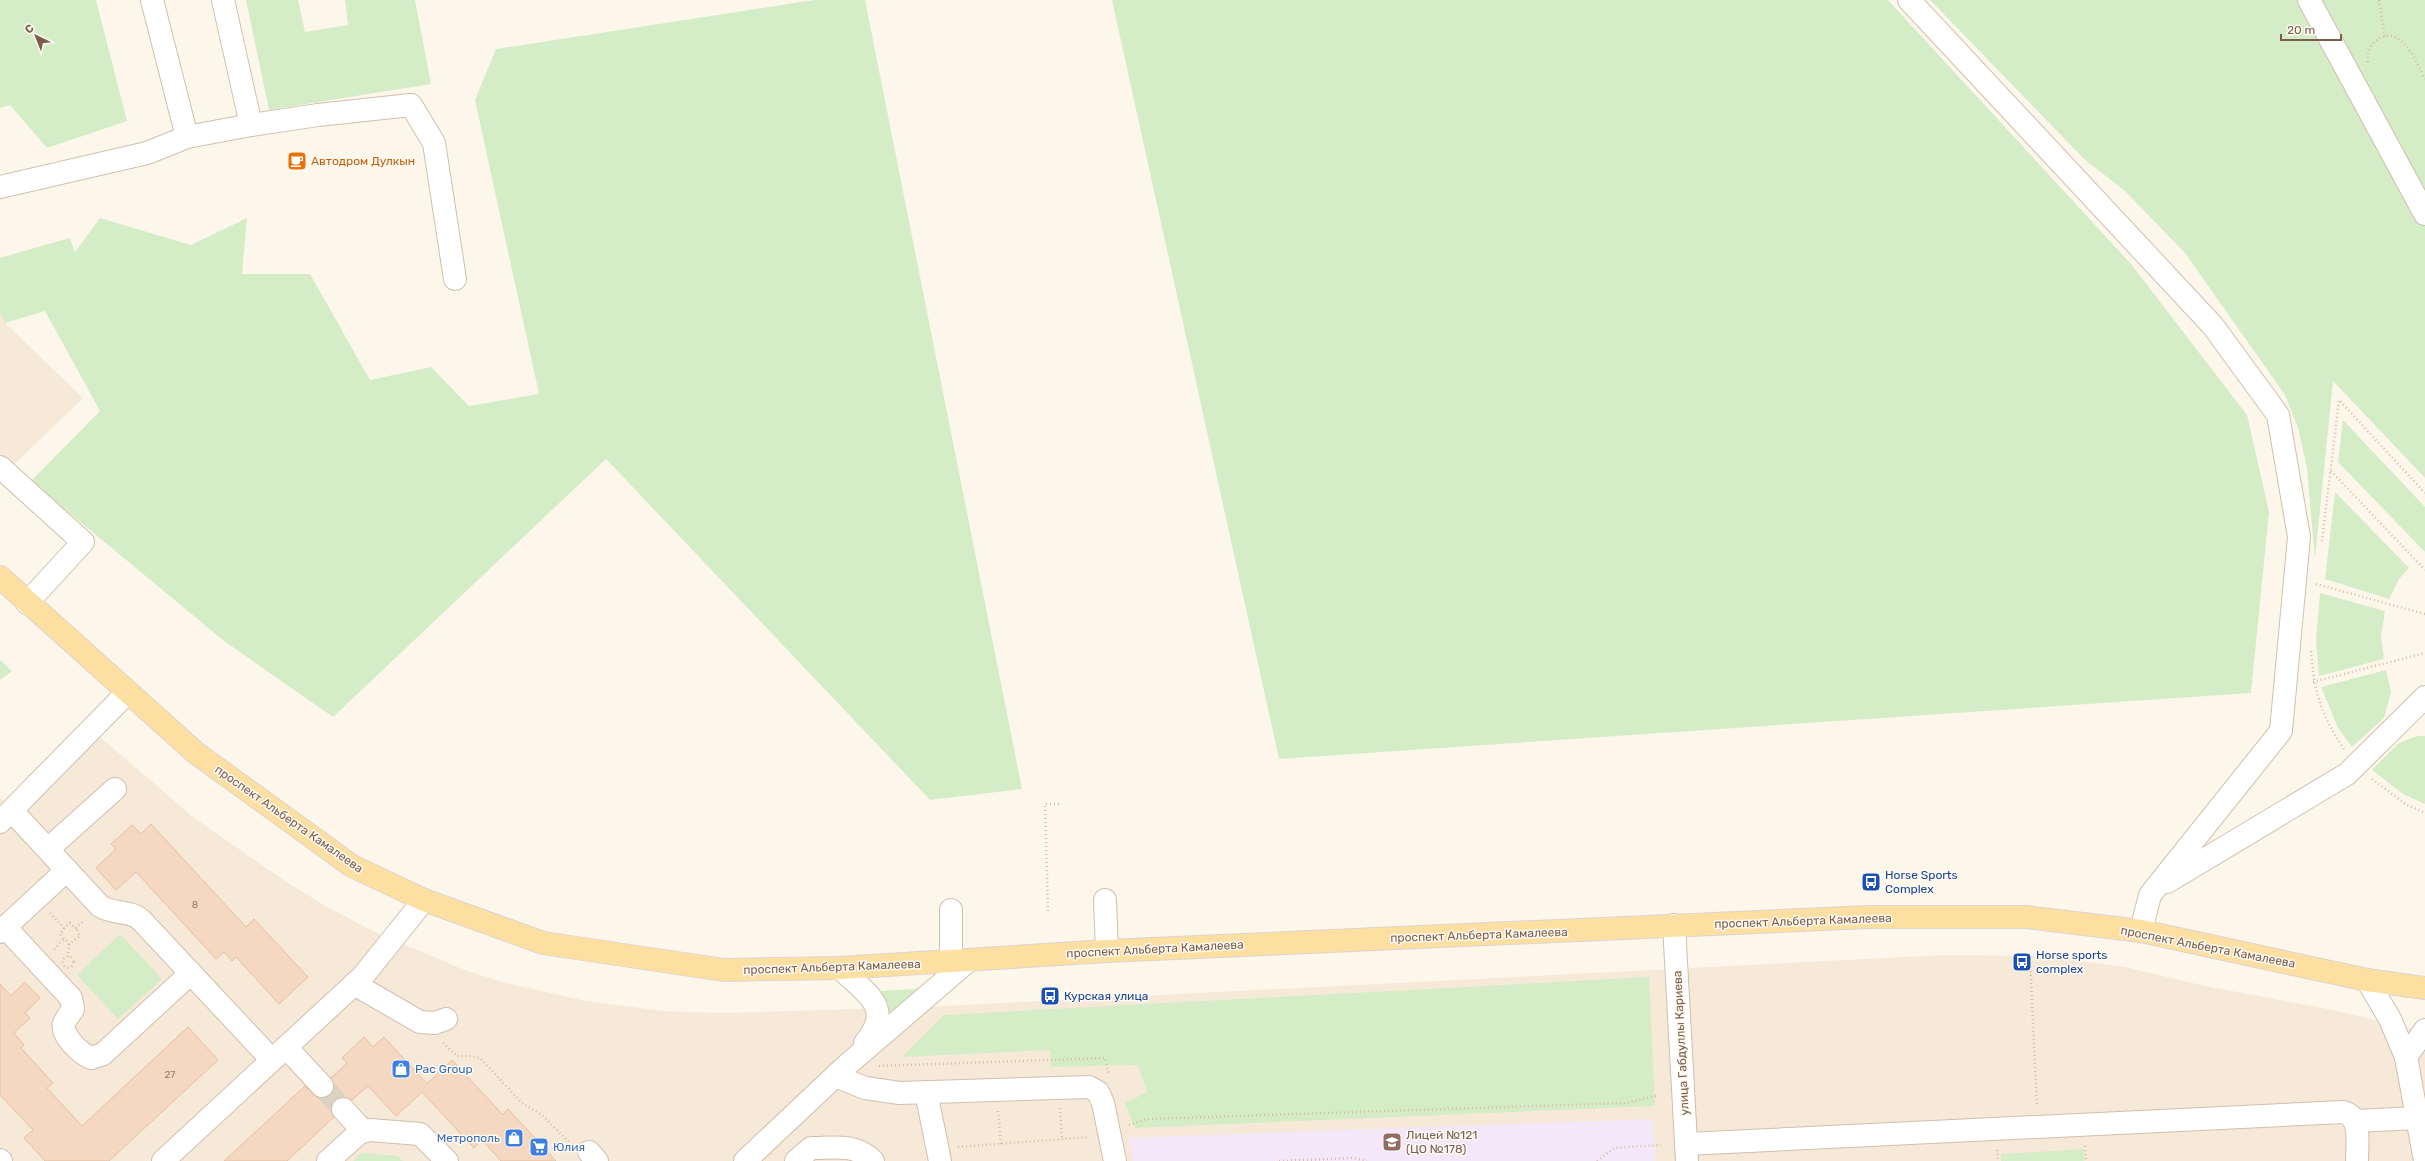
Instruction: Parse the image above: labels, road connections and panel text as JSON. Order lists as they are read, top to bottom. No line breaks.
{"streets":{"main road":["проспект Альберта Камалеева"],"street":["улица Габдуллы Кариева"]},"crossings":[["проспект Альберта Камалеева","улица Габдуллы Кариева"]],"places":{"cafe":["Автодром Дулкын"],"bus stop":["Horse Sports Complex","Horse sports complex","Курская улица"],"shop":["Pac Group","Метрополь"],"school or university":["Лицей №121 (ЦО №178)"],"supermarket":["Юлия"]},"house_numbers":["8","27"],"scale_bar":"20 m","north":"top left"}
